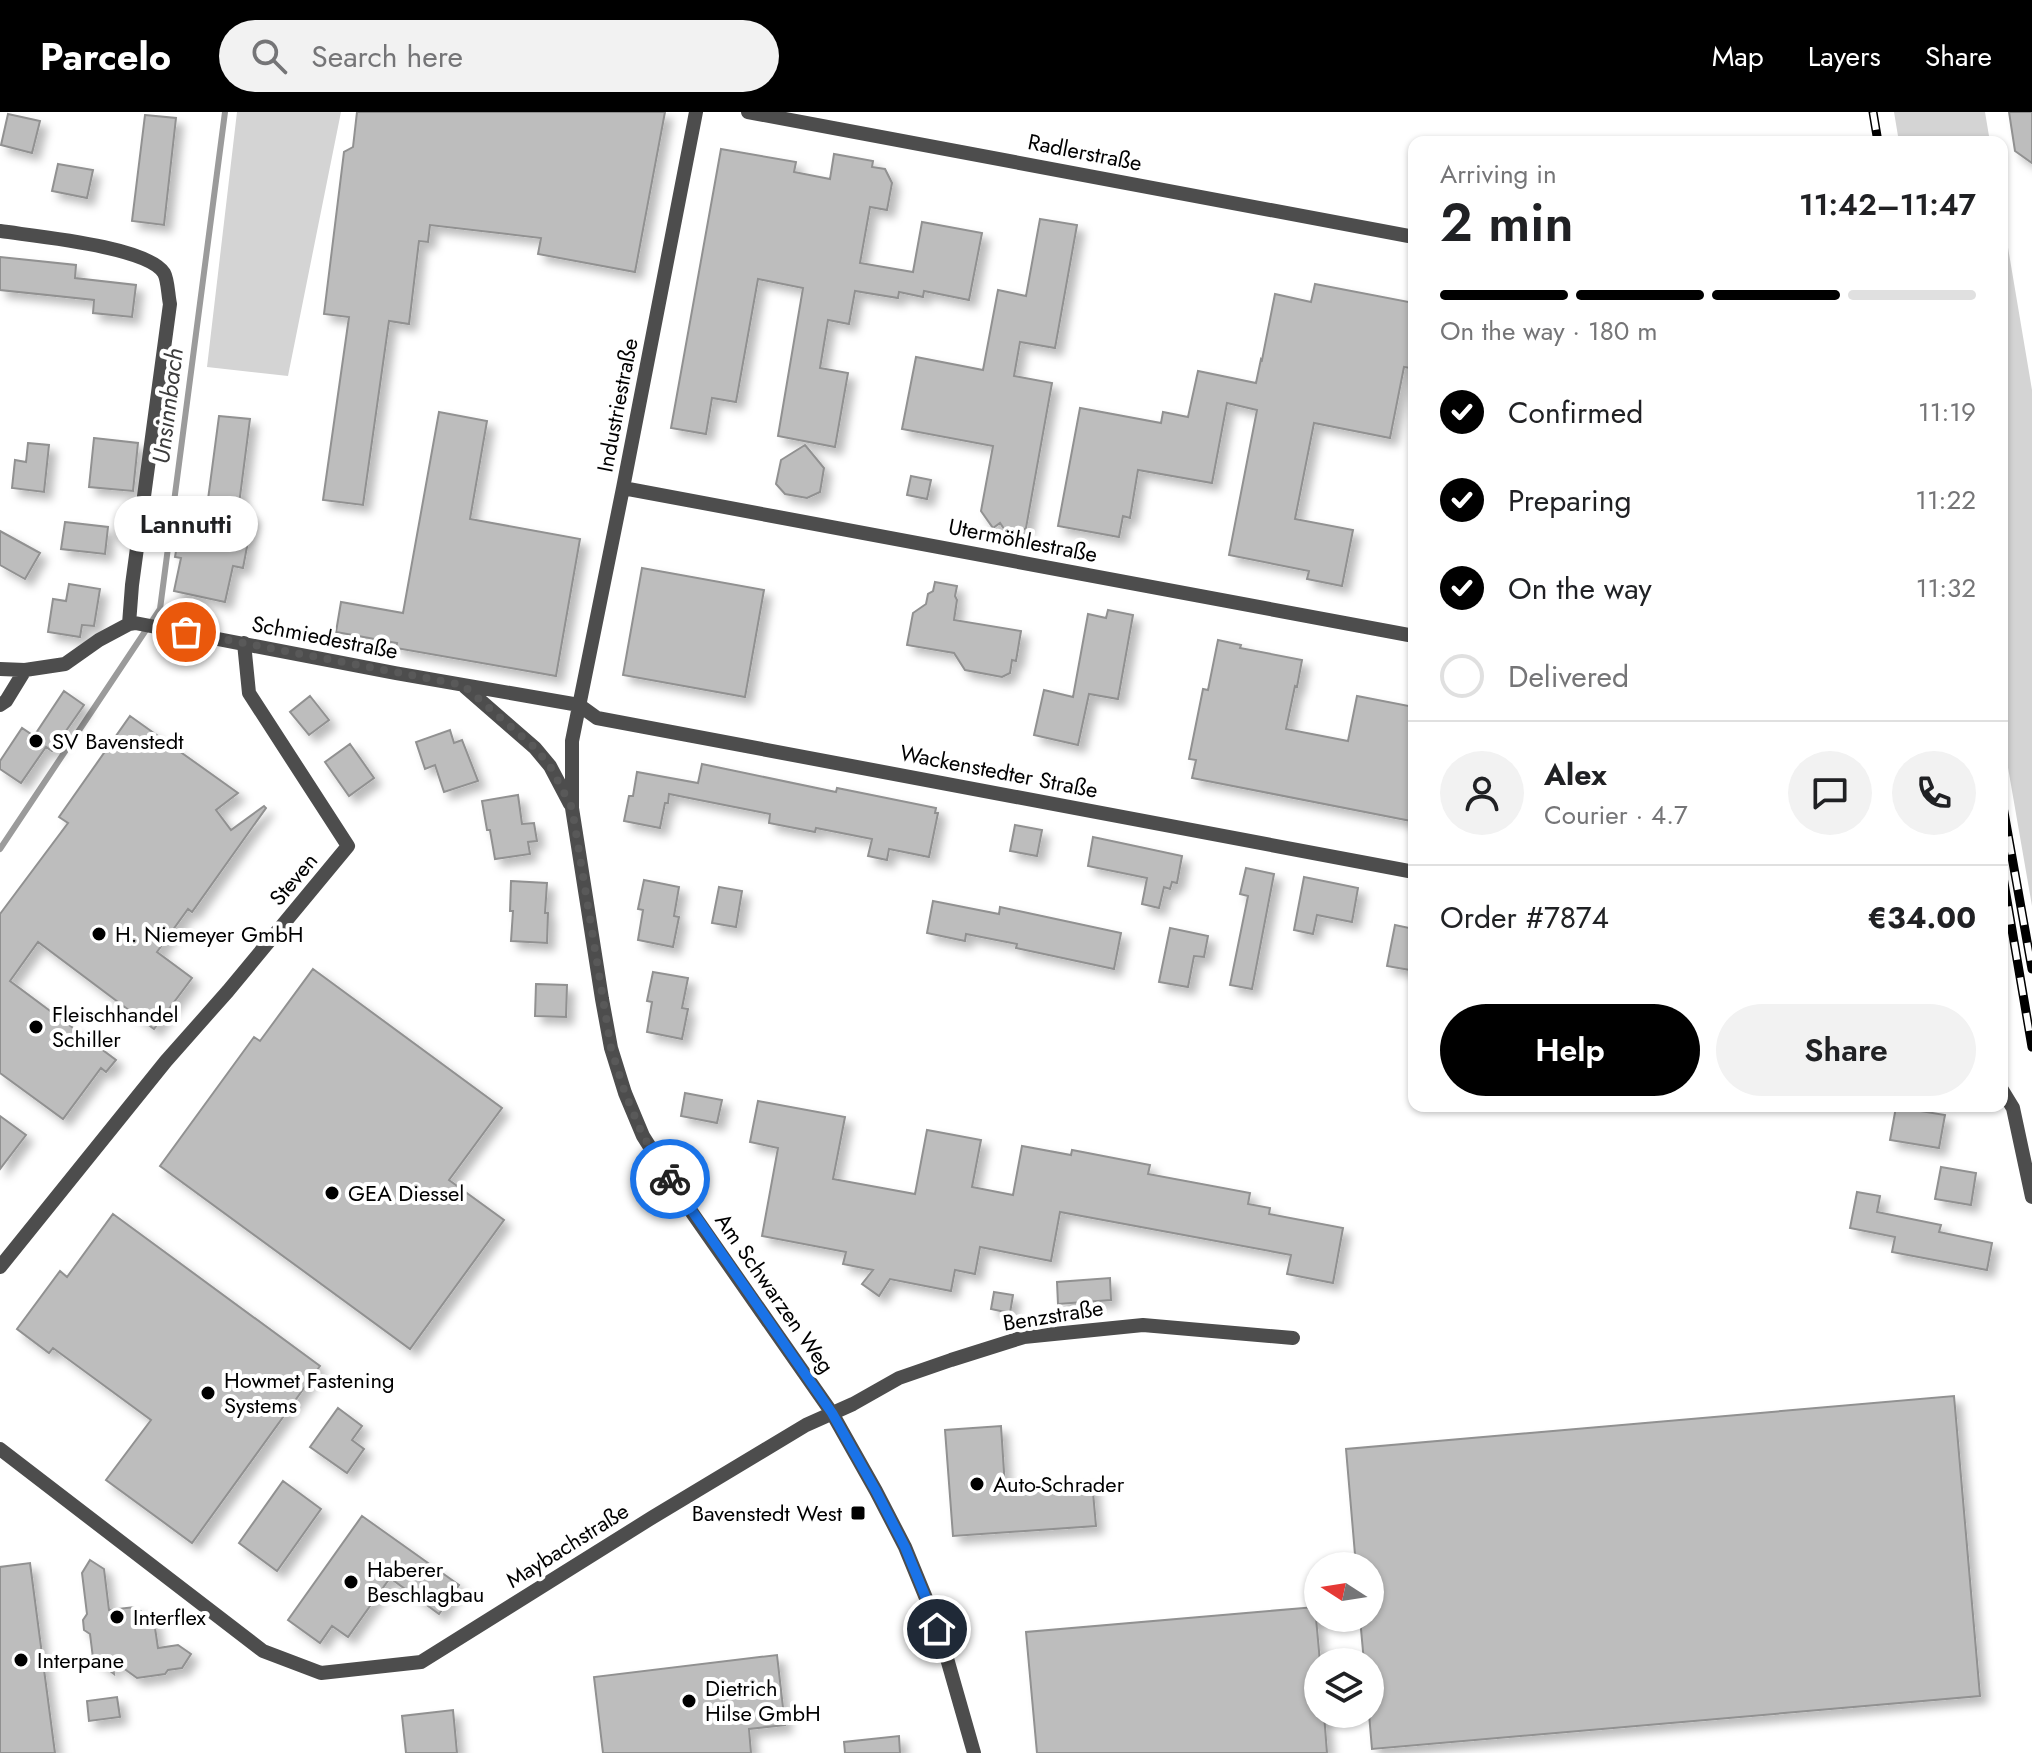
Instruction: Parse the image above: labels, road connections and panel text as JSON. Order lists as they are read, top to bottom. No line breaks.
{"streets":{"street":["Radlerstraße","Industriestraße","Utermöhlestraße","Schmiedestraße","Wackenstedter Straße","Steven","Am Schwarzen Weg","Benzstraße","Maybachstraße"]},"crossings":[["Industriestraße","Utermöhlestraße"],["Industriestraße","Schmiedestraße"],["Industriestraße","Wackenstedter Straße"],["Industriestraße","Am Schwarzen Weg"],["Schmiedestraße","Wackenstedter Straße"],["Schmiedestraße","Steven"],["Schmiedestraße","Am Schwarzen Weg"],["Wackenstedter Straße","Am Schwarzen Weg"],["Am Schwarzen Weg","Benzstraße"],["Am Schwarzen Weg","Maybachstraße"],["Benzstraße","Maybachstraße"]],"water":["Unsinnbach"],"places":{"other":["Lannutti","SV Bavenstedt","H. Niemeyer GmbH","Fleischhandel Schiller","GEA Diessel","Howmet Fastening Systems","Auto-Schrader","Haberer Beschlagbau","Interflex","Interpane","Dietrich Hilse GmbH"],"transit":["Bavenstedt West"]},"north":"left","page":{"header":"Parcelo","search":"Search here","nav":["Map","Layers","Share"],"heading":["2 min","Arriving in","11:42–11:47"],"panel":["Alex","Courier · 4.7","Order #7874","€34.00"],"bar":"On the way · 180 m","list":[["Confirmed","11:19"],["Preparing","11:22"],["On the way","11:32"],"Delivered"],"bubble":"Lannutti","buttons":["Help","Share"]}}
